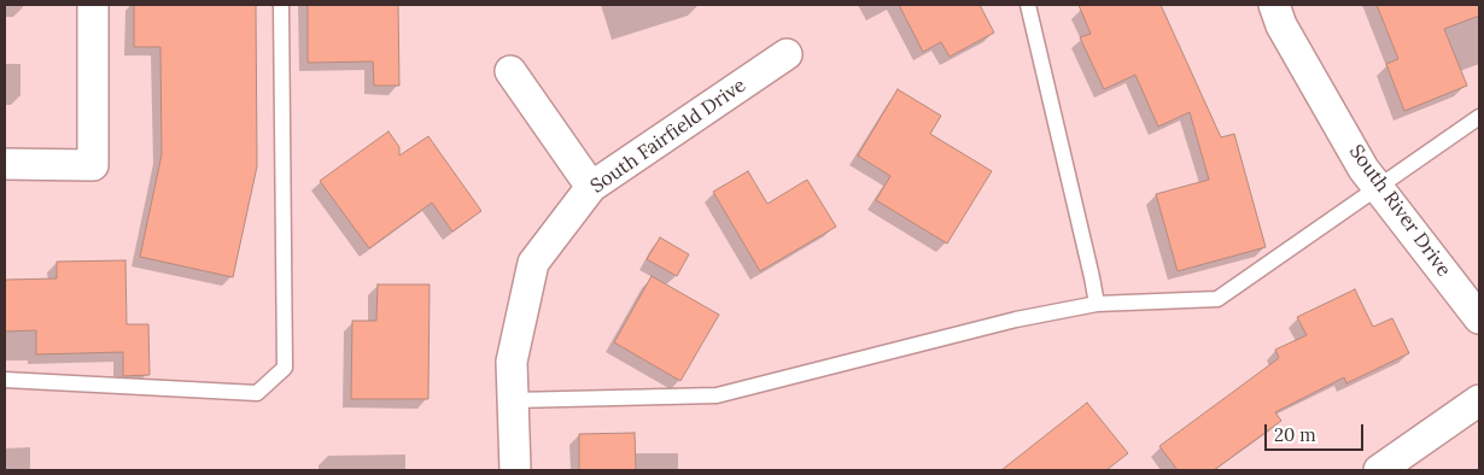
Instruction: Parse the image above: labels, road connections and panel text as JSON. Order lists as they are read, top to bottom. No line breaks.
{"streets":{"street":["South Fairfield Drive","South River Drive"]},"scale_bar":"20 m"}
